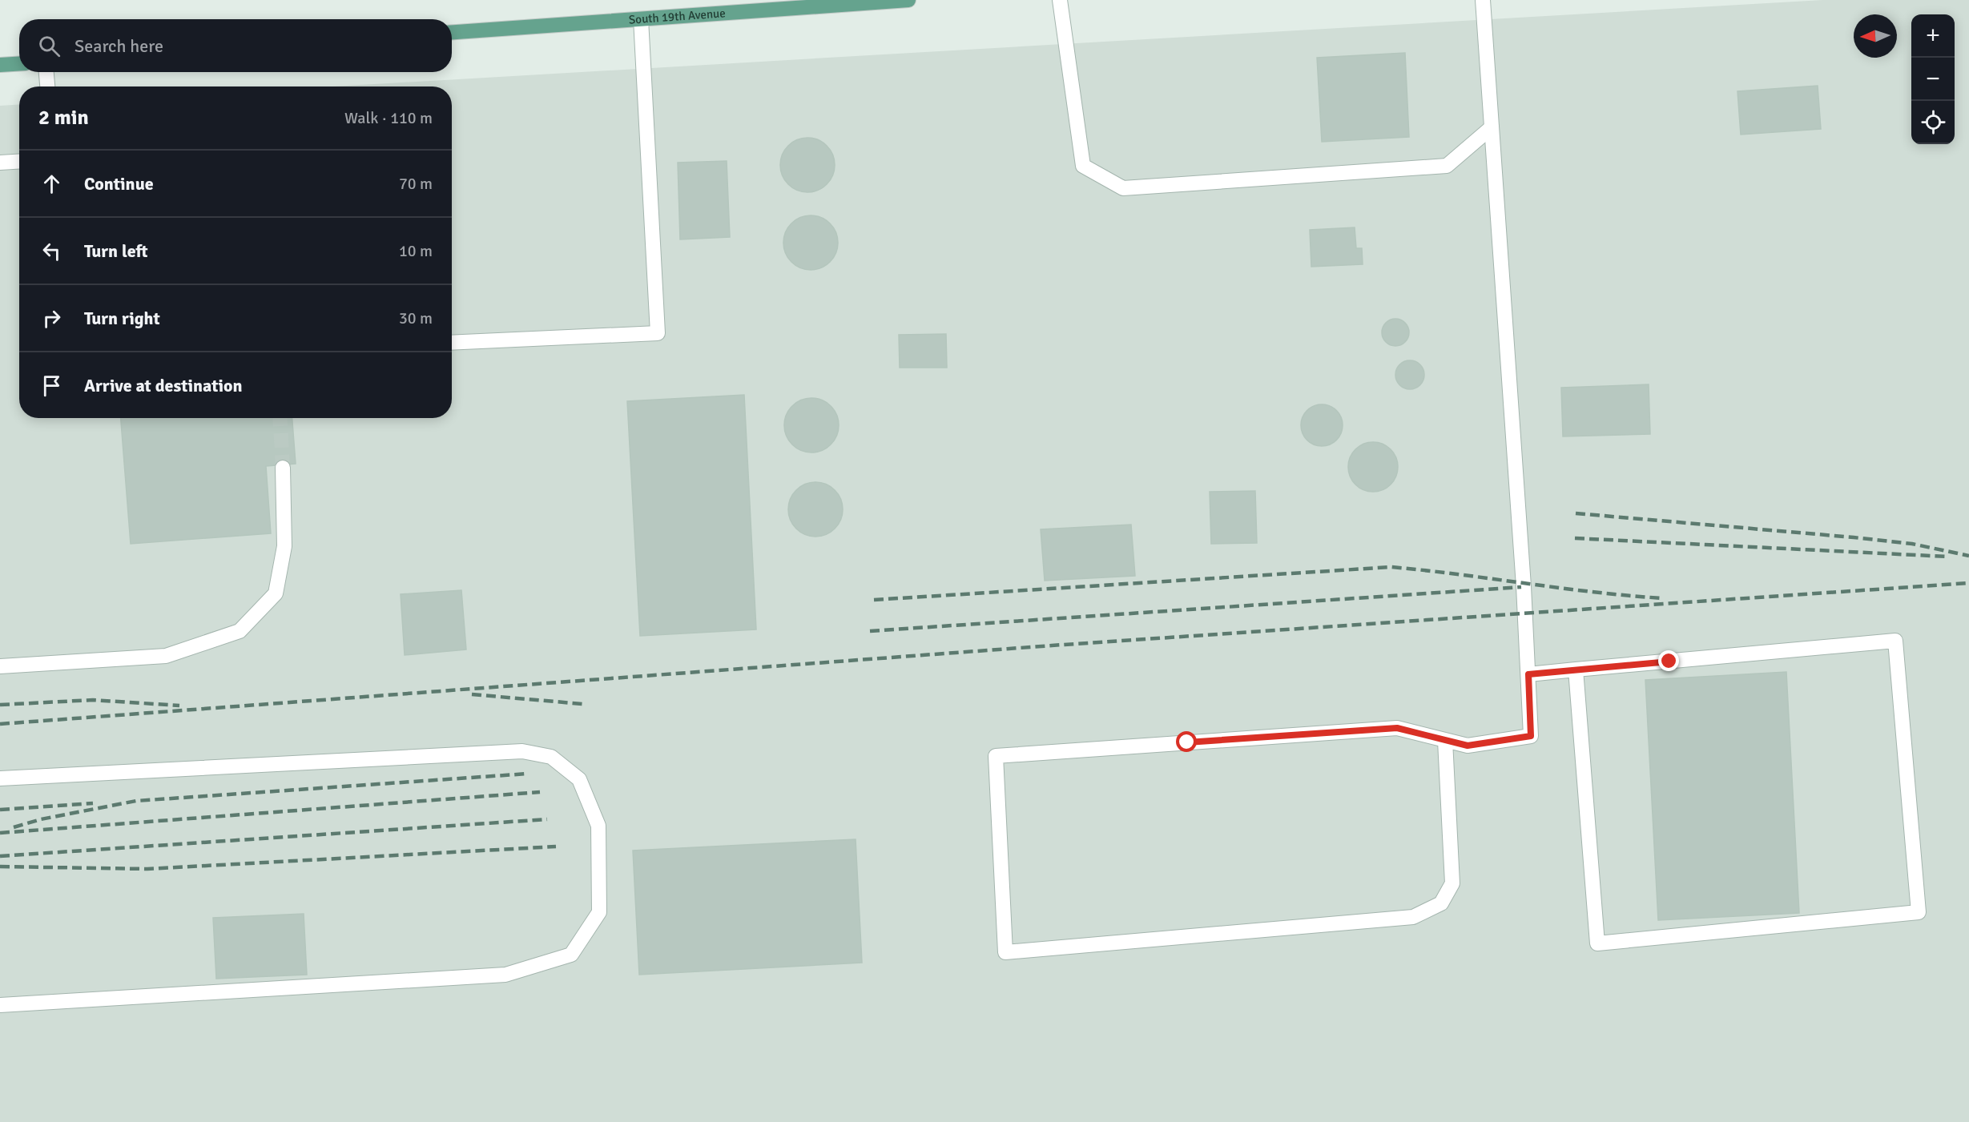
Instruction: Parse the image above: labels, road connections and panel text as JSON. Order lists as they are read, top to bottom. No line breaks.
{"streets":{"main road":["South 19th Avenue"]},"north":"left","page":{"map_buttons":["+","−"],"search":"Search here","heading":["2 min","Walk · 110 m"],"list":[["Continue","70 m"],["Turn left","10 m"],["Turn right","30 m"],"Arrive at destination"]}}
